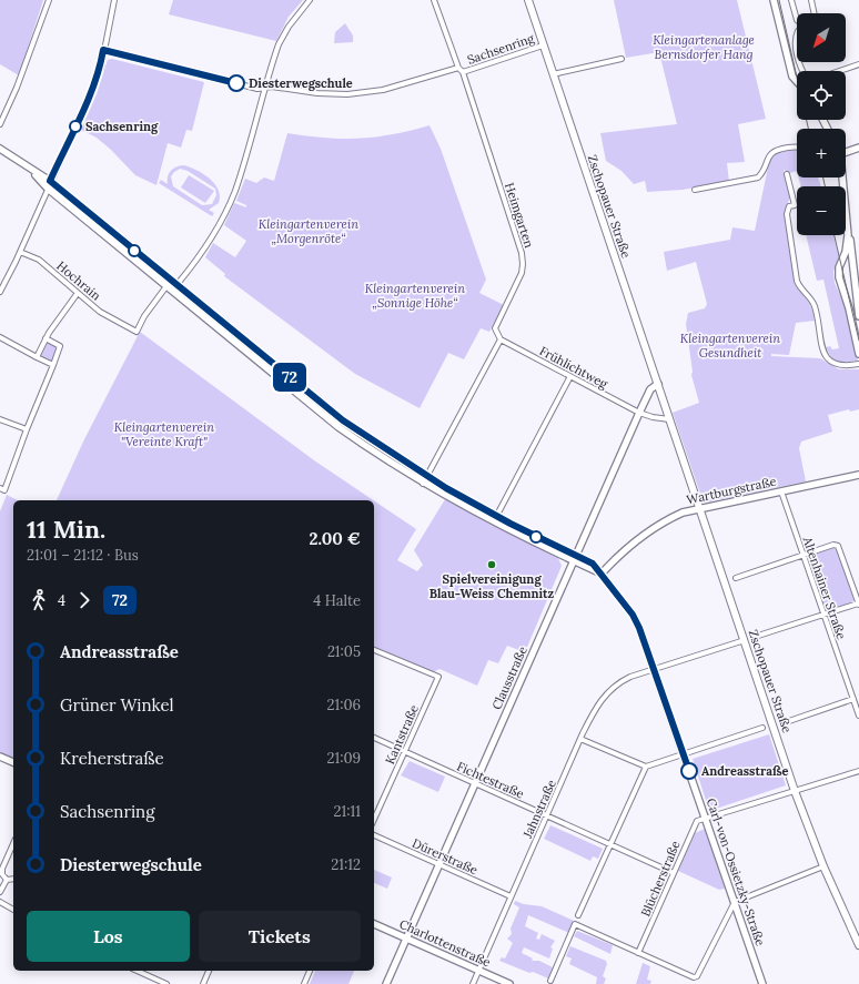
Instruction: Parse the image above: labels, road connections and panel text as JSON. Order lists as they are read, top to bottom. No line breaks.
{"streets":{"main road":["Zschopauer Straße"],"street":["Sachsenring","Heimgarten","Hochrain","Frühlichtweg","Wartburgstraße","Altenhainer Straße","Clausstraße","Kantstraße","Fichtestraße","Jahnstraße","Dürerstraße","Carl-von-Ossietzky-Straße","Blücherstraße","Charlottenstraße"]},"crossings":[["Sachsenring","Zschopauer Straße"],["Sachsenring","Heimgarten"],["Zschopauer Straße","Wartburgstraße"],["Zschopauer Straße","Clausstraße"],["Heimgarten","Frühlichtweg"],["Hochrain","Carl-von-Ossietzky-Straße"],["Frühlichtweg","Clausstraße"],["Wartburgstraße","Altenhainer Straße"],["Wartburgstraße","Carl-von-Ossietzky-Straße"],["Clausstraße","Fichtestraße"],["Clausstraße","Dürerstraße"],["Clausstraße","Carl-von-Ossietzky-Straße"],["Clausstraße","Charlottenstraße"],["Kantstraße","Fichtestraße"],["Fichtestraße","Jahnstraße"],["Fichtestraße","Blücherstraße"],["Jahnstraße","Dürerstraße"],["Jahnstraße","Carl-von-Ossietzky-Straße"],["Jahnstraße","Charlottenstraße"],["Carl-von-Ossietzky-Straße","Blücherstraße"]],"parks":["Kleingartenanlage Bernsdorfer Hang","Kleingartenverein „Morgenröte“","Kleingartenverein „Sonnige Höhe“","Kleingartenverein Gesundheit","Kleingartenverein \"Vereinte Kraft\""],"places":["Diesterwegschule","Sachsenring","Spielvereinigung Blau-Weiss Chemnitz","Andreasstraße"],"lines":["bus line 72"],"north":"bottom left","page":{"on_map":"72","map_buttons":["+","−"],"heading":["11 Min.","21:01 – 21:12 · Bus","2.00 €"],"legs":["4","72","4 Halte"],"list":[{"name":"Andreasstraße","value":"21:05"},{"name":"Grüner Winkel","value":"21:06"},{"name":"Kreherstraße","value":"21:09"},{"name":"Sachsenring","value":"21:11"},{"name":"Diesterwegschule","value":"21:12"}],"buttons":["Los","Tickets"]}}
